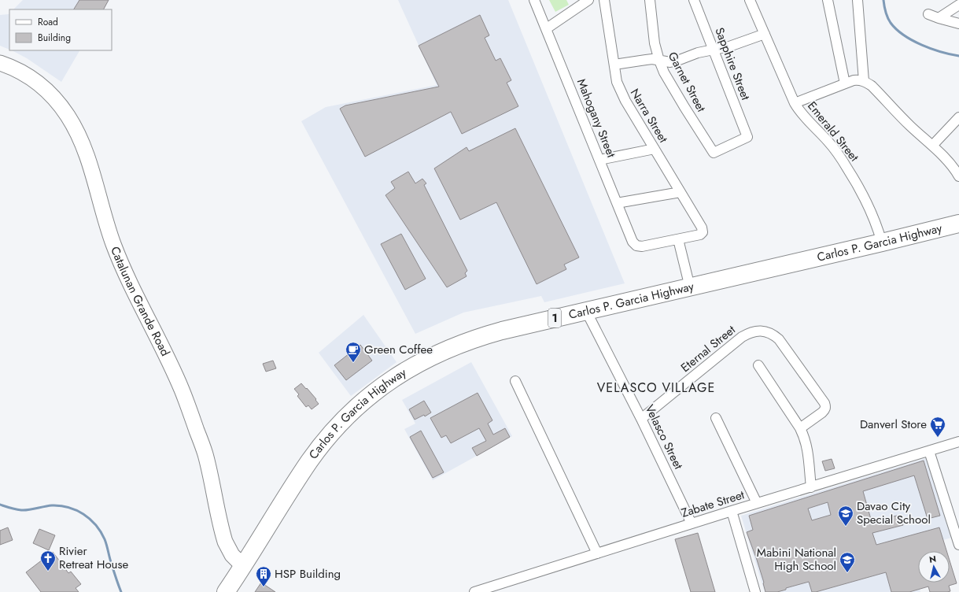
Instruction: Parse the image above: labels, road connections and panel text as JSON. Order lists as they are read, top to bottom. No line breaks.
{"streets":{"highway":["Carlos P. Garcia Highway","1"],"main road":["Catalunan Grande Road"],"street":["Sapphire Street","Garnet Street","Narra Street","Mahogany Street","Emerald Street","Eternal Street","Velasco Street","Zabate Street"]},"crossings":[["Sapphire Street","Garnet Street"],["Narra Street","Mahogany Street"],["Emerald Street","Carlos P. Garcia Highway"],["Carlos P. Garcia Highway","Catalunan Grande Road"],["Carlos P. Garcia Highway","Velasco Street"],["Eternal Street","Velasco Street"],["Velasco Street","Zabate Street"]],"districts":["VELASCO VILLAGE"],"places":{"cafe":["Green Coffee"],"supermarket":["Danverl Store"],"school or university":["Davao City Special School","Mabini National High School"],"church":["Rivier Retreat House"],"building":["HSP Building"]},"legend":["Road","Building"],"north":"top"}
